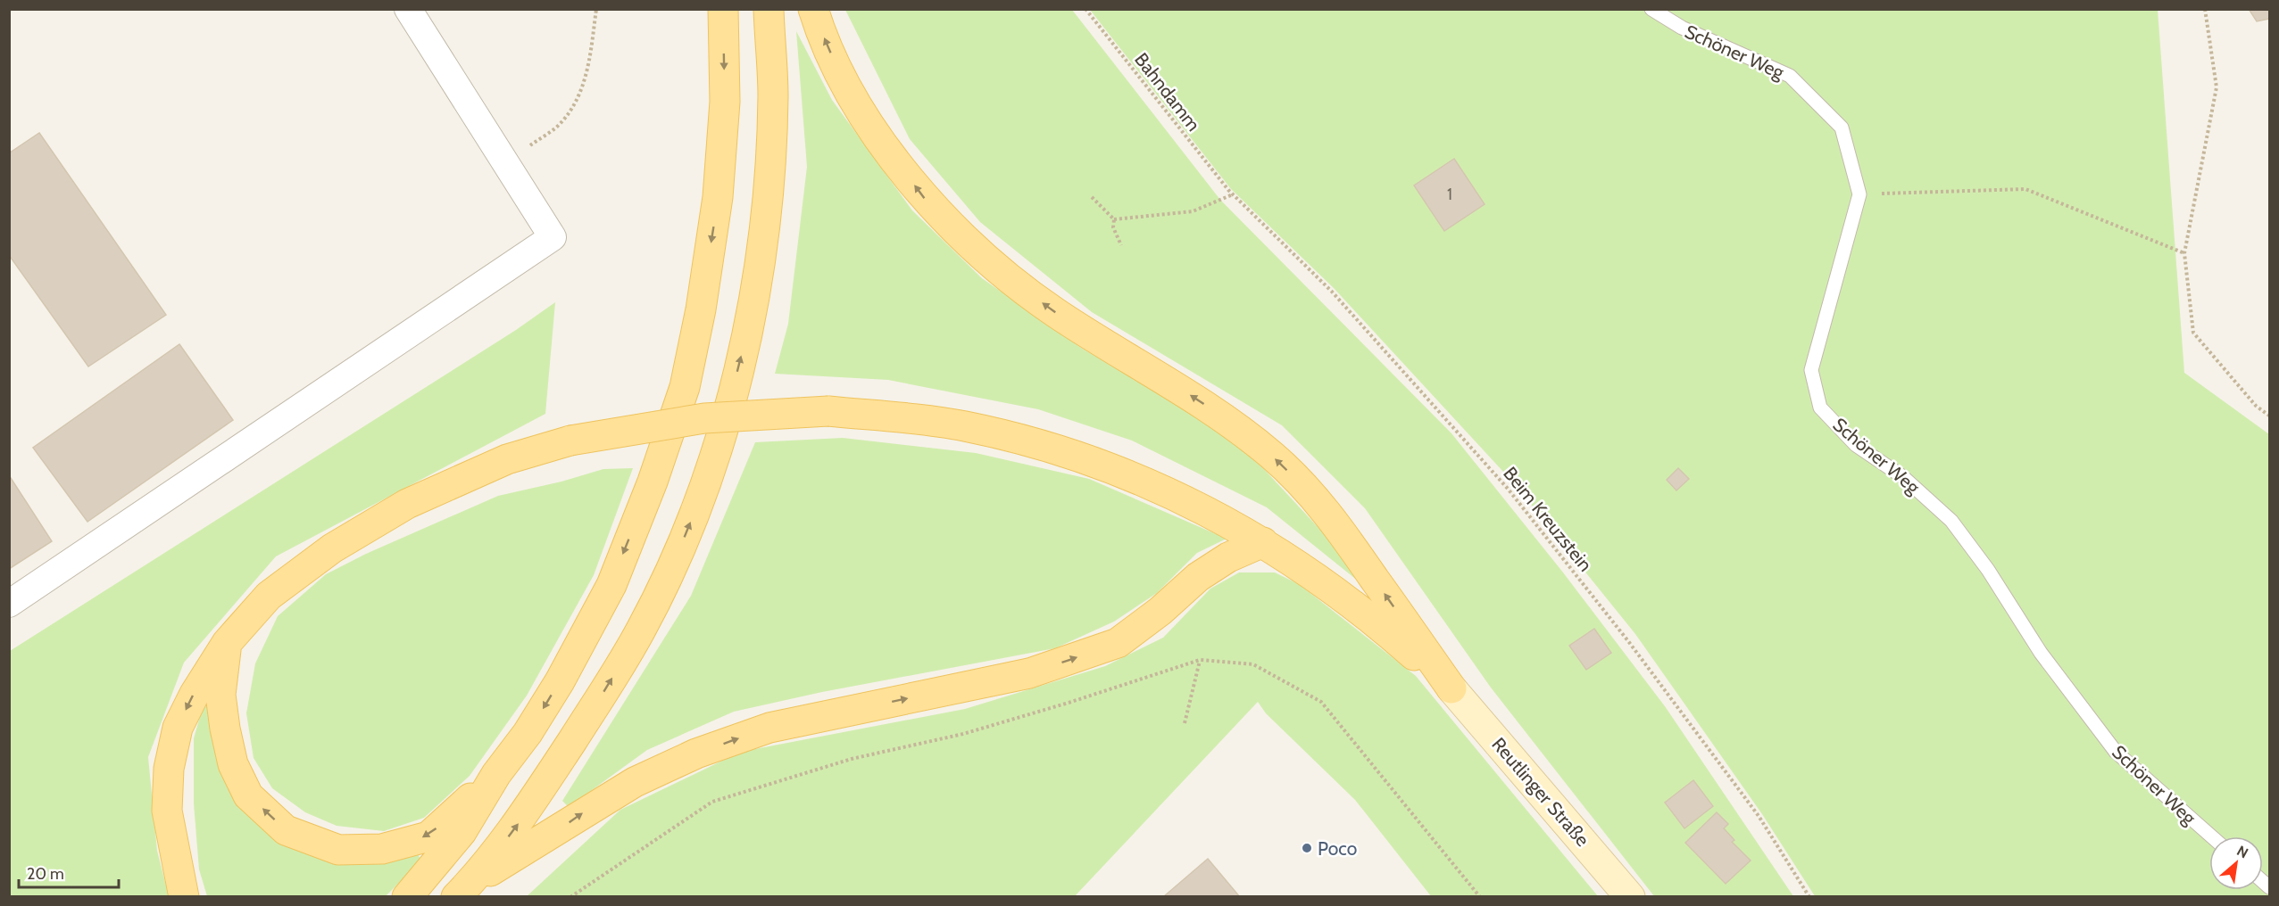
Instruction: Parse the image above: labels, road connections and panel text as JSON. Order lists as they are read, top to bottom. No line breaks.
{"streets":{"main road":["Reutlinger Straße"],"lane":["Schöner Weg"],"path":["Bahndamm","Beim Kreuzstein"]},"crossings":[["Bahndamm","Beim Kreuzstein"]],"places":["Poco"],"house_numbers":["1"],"scale_bar":"20 m","north":"top right"}
